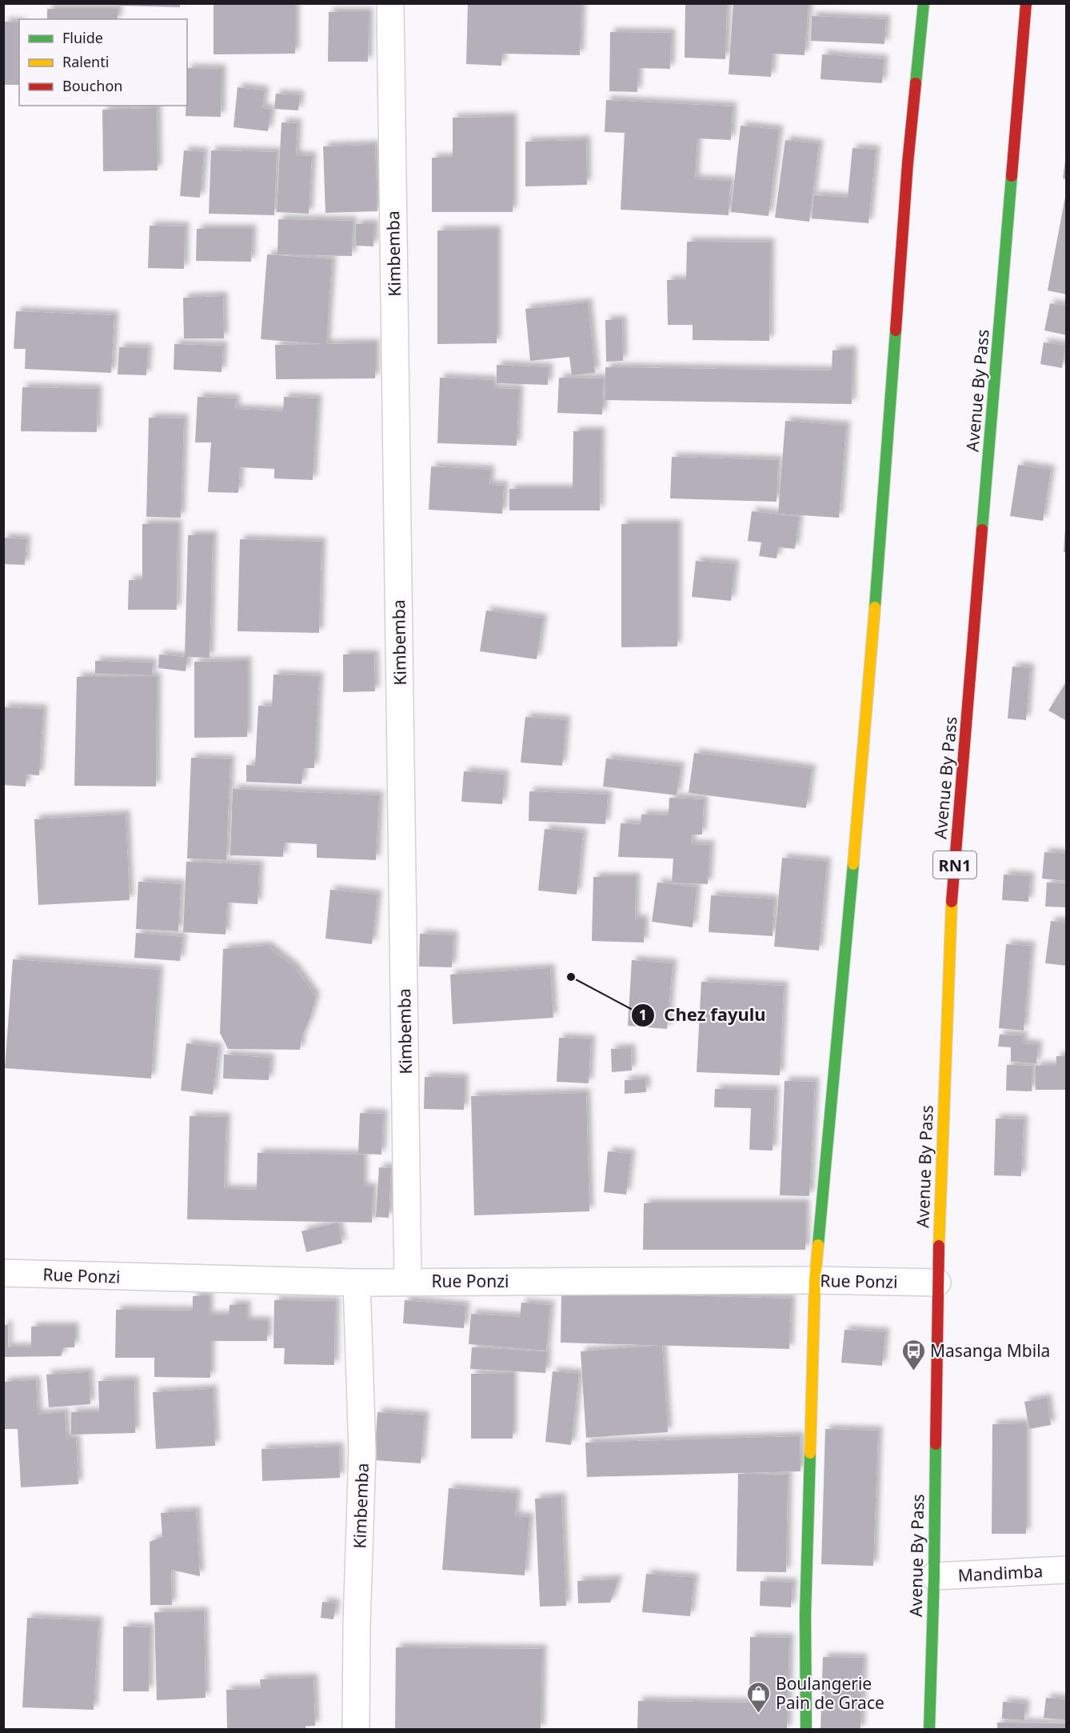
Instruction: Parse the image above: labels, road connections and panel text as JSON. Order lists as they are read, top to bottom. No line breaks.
{"streets":{"main road":["Avenue By Pass","RN1"],"street":["Kimbemba","Rue Ponzi","Mandimba"]},"crossings":[["Kimbemba","Rue Ponzi"],["Avenue By Pass","Rue Ponzi"],["Avenue By Pass","Mandimba"]],"places":{"other":["Chez fayulu"],"bus stop":["Masanga Mbila"],"shop":["Boulangerie Pain de Grace"]},"legend":["Fluide","Ralenti","Bouchon"]}
